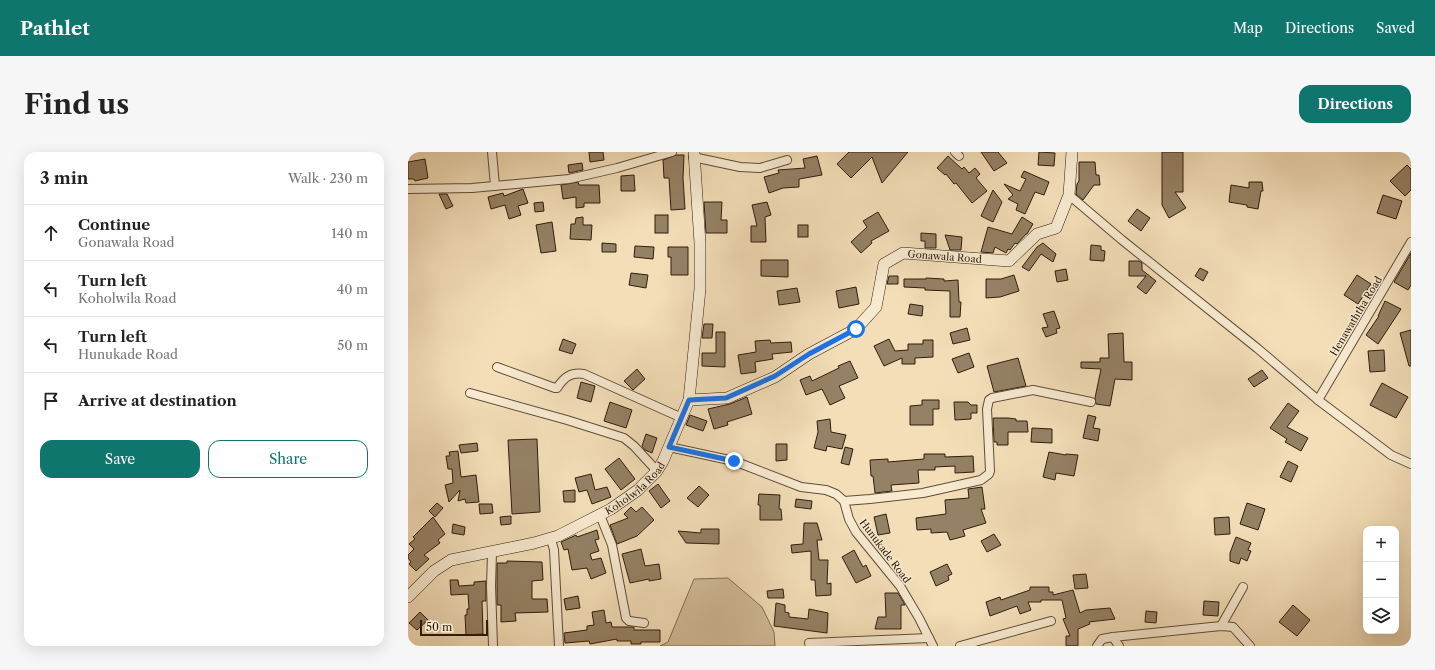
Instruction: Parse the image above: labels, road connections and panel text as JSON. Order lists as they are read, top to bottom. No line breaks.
{"streets":{"street":["Gonawala Road","Henawaththa Road","Koholwila Road","Hunukade Road"]},"crossings":[["Gonawala Road","Koholwila Road"]],"scale_bar":"50 m","page":{"header":"Pathlet","nav":["Map","Directions","Saved"],"buttons":["Directions",["Save","Share"]],"title":"Find us","heading":["3 min","Walk · 230 m"],"list":[["Continue","Gonawala Road","140 m"],["Turn left","Koholwila Road","40 m"],["Turn left","Hunukade Road","50 m"],"Arrive at destination"],"map_buttons":["+","−"],"scale":"50 m"}}
